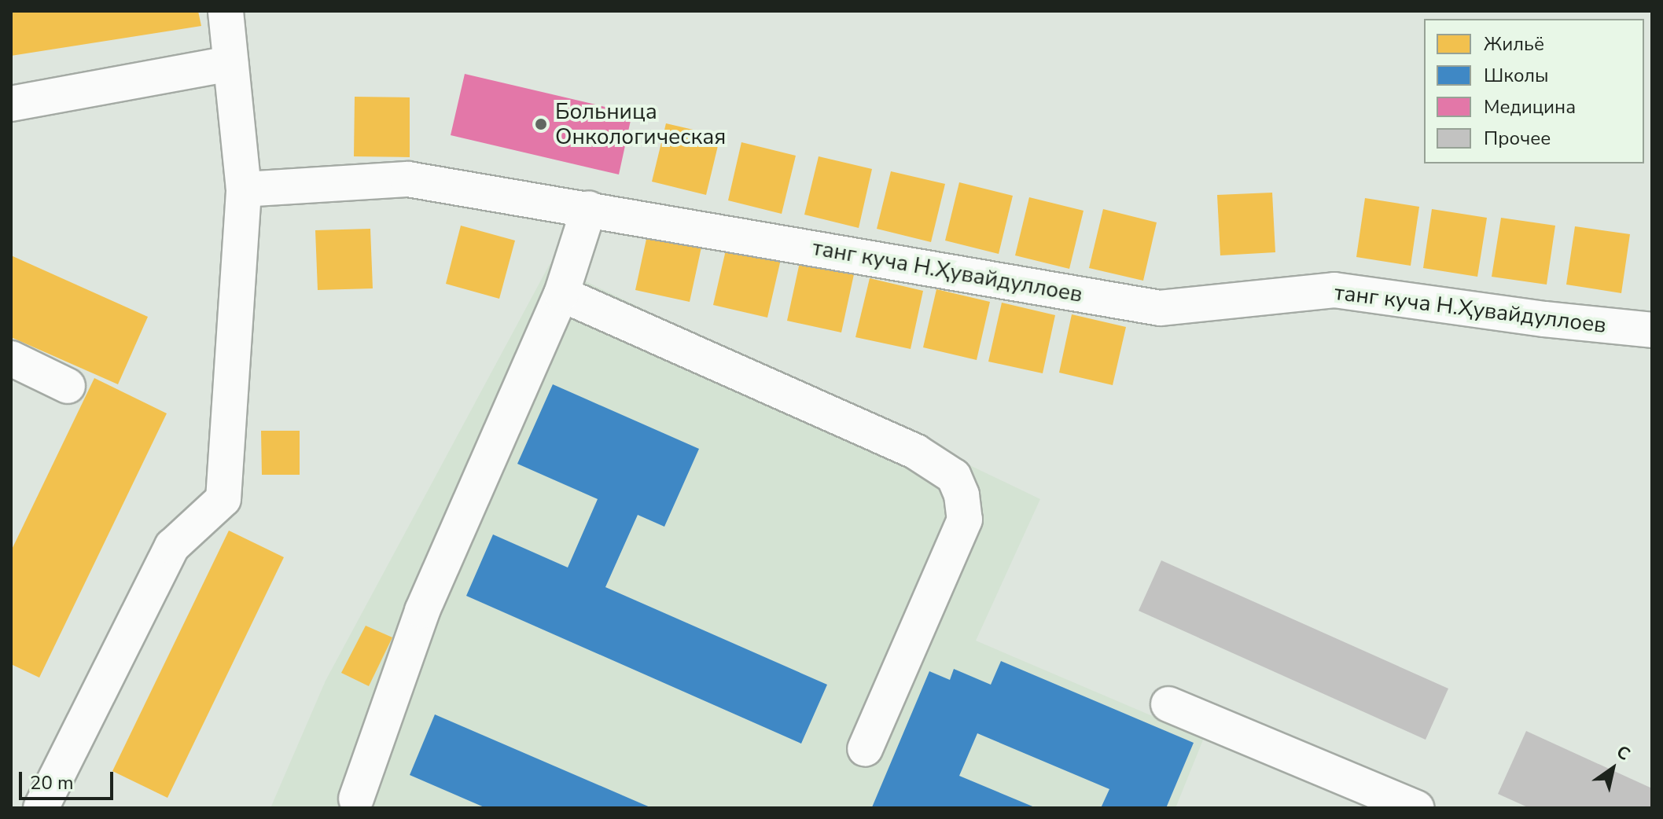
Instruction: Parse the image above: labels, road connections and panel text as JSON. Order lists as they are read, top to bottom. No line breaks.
{"streets":{"street":["танг куча Н.Ҳувайдуллоев"]},"places":["Больница Онкологическая"],"legend":["Жильё","Школы","Медицина","Прочее"],"scale_bar":"20 m","north":"top right"}
